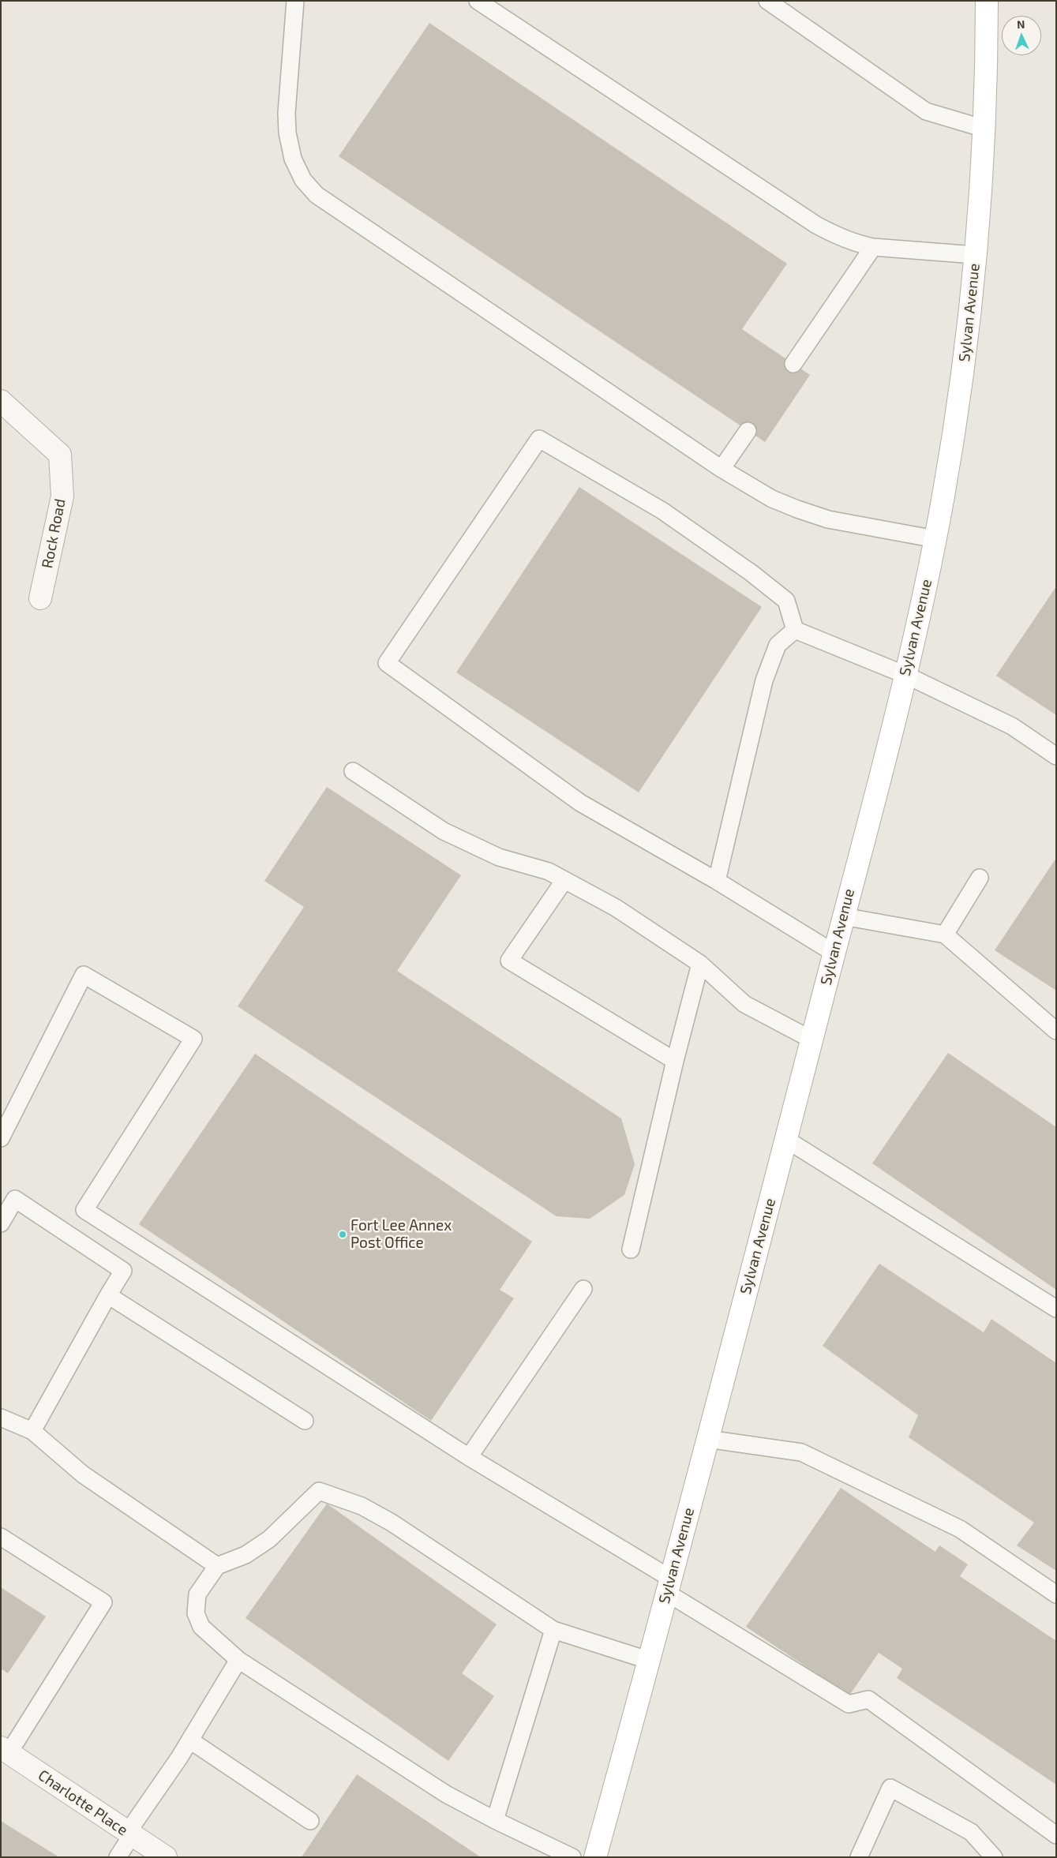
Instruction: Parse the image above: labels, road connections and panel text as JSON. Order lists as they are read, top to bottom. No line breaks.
{"streets":{"main road":["Sylvan Avenue"],"street":["Rock Road","Charlotte Place"]},"places":["Fort Lee Annex Post Office"],"north":"top"}
